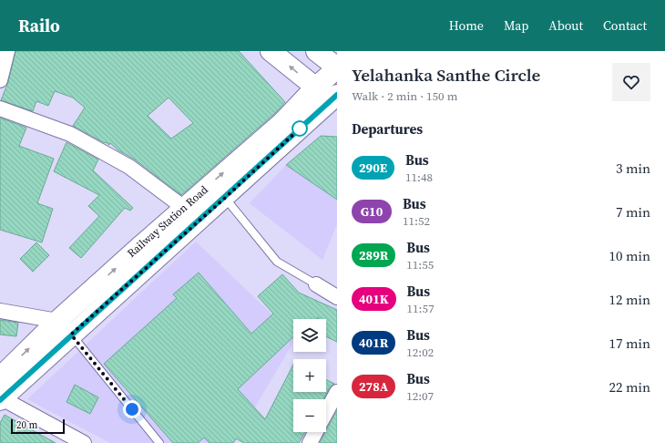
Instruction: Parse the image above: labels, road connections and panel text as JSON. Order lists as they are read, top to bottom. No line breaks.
{"streets":{"street":["Railway Station Road"]},"lines":["bus line 290E"],"scale_bar":"20 m","page":{"header":"Railo","nav":["Home","Map","About","Contact"],"heading":[["Yelahanka Santhe Circle","Walk · 2 min · 150 m"],"Departures"],"list":[{"mark":"290E","name":"Bus","note":"11:48","value":"3 min"},{"mark":"G10","name":"Bus","note":"11:52","value":"7 min"},{"mark":"289R","name":"Bus","note":"11:55","value":"10 min"},{"mark":"401K","name":"Bus","note":"11:57","value":"12 min"},{"mark":"401R","name":"Bus","note":"12:02","value":"17 min"},{"mark":"278A","name":"Bus","note":"12:07","value":"22 min"}],"map_buttons":["+","−"],"scale":"20 m"}}
